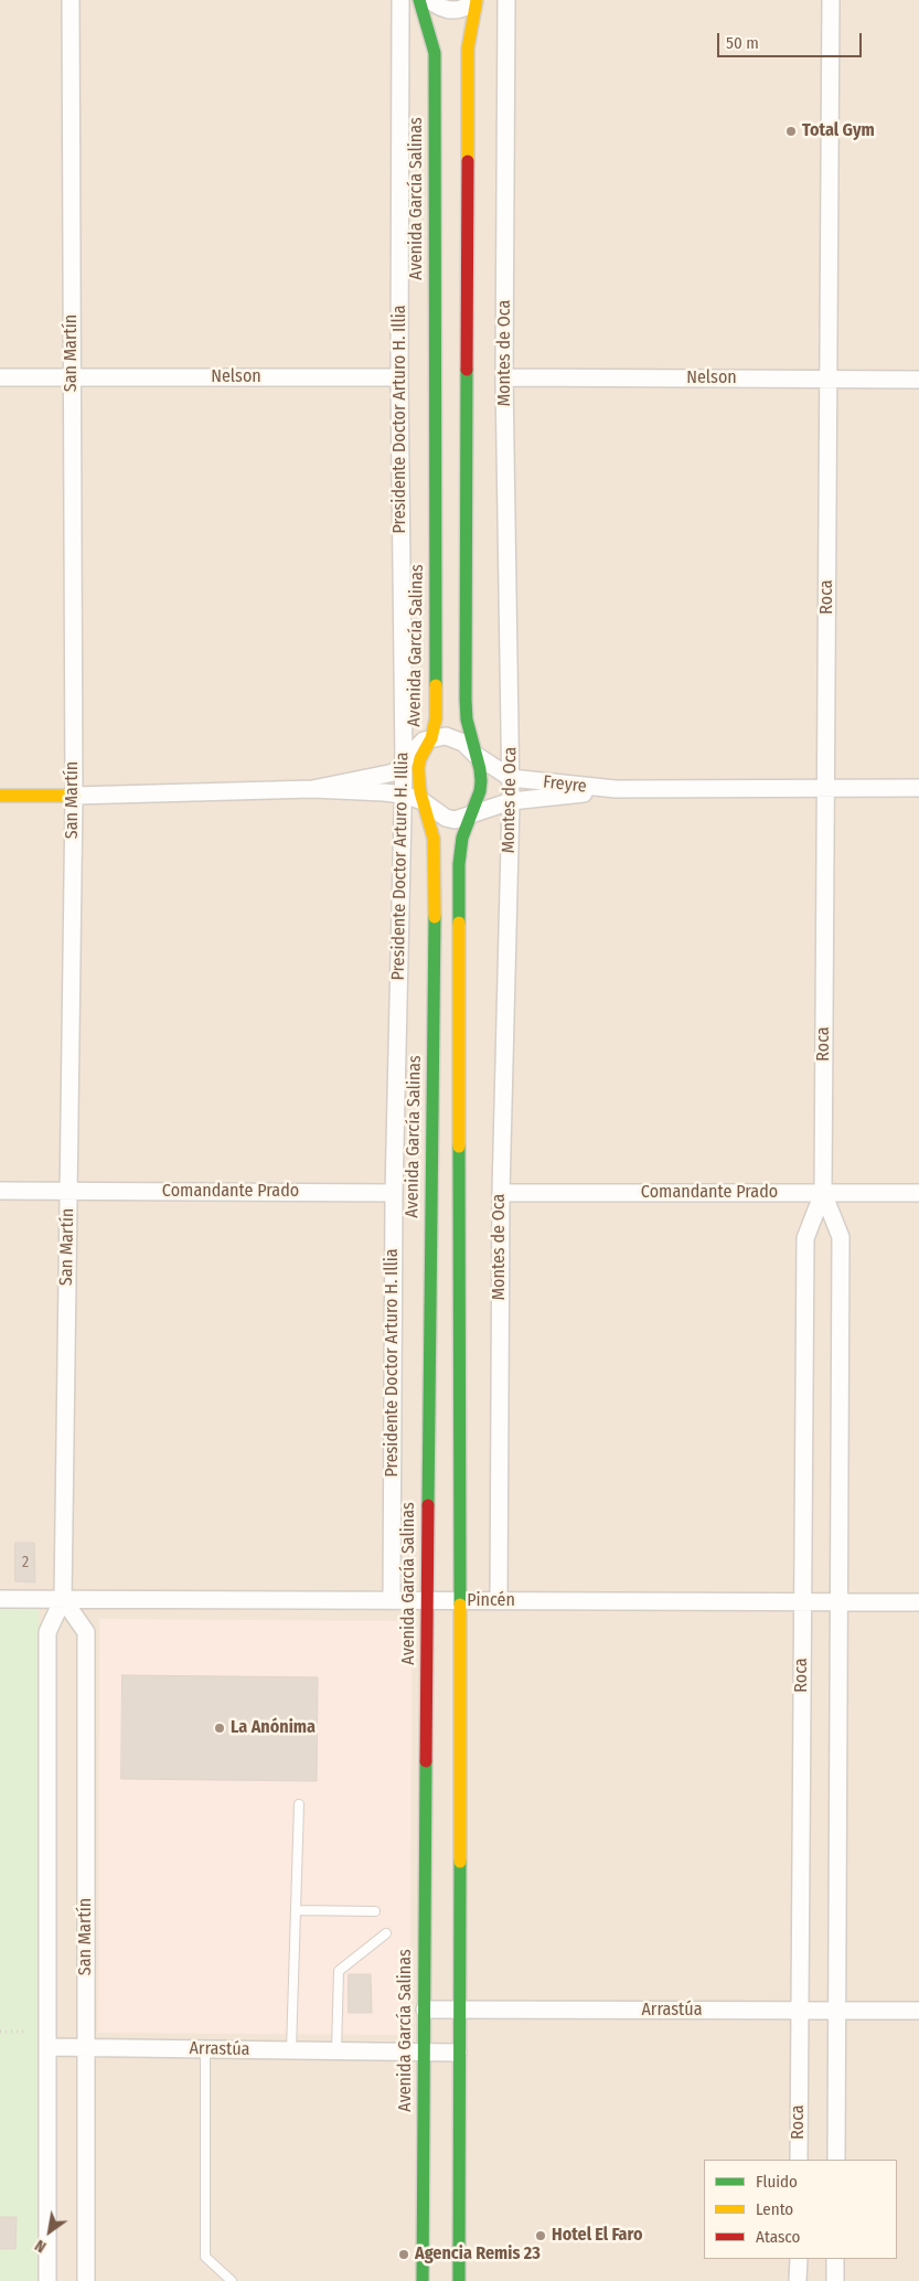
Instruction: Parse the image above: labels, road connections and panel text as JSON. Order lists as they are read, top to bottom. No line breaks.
{"streets":{"main road":["Avenida García Salinas"],"street":["San Martín","Montes de Oca","Nelson","Presidente Doctor Arturo H. Illia","Roca","Freyre","Comandante Prado","Pincén","Arrastúa"]},"crossings":[["Avenida García Salinas","Freyre"],["Avenida García Salinas","Pincén"],["Avenida García Salinas","Arrastúa"],["San Martín","Nelson"],["San Martín","Freyre"],["San Martín","Comandante Prado"],["San Martín","Pincén"],["San Martín","Arrastúa"],["Montes de Oca","Nelson"],["Montes de Oca","Freyre"],["Montes de Oca","Comandante Prado"],["Montes de Oca","Pincén"],["Nelson","Presidente Doctor Arturo H. Illia"],["Nelson","Roca"],["Presidente Doctor Arturo H. Illia","Freyre"],["Presidente Doctor Arturo H. Illia","Comandante Prado"],["Presidente Doctor Arturo H. Illia","Pincén"],["Roca","Freyre"],["Roca","Comandante Prado"],["Roca","Pincén"],["Roca","Arrastúa"]],"places":["Total Gym","La Anónima","Hotel El Faro","Agencia Remis 23"],"house_numbers":["2"],"legend":["Fluido","Lento","Atasco"],"scale_bar":"50 m","north":"bottom left"}
